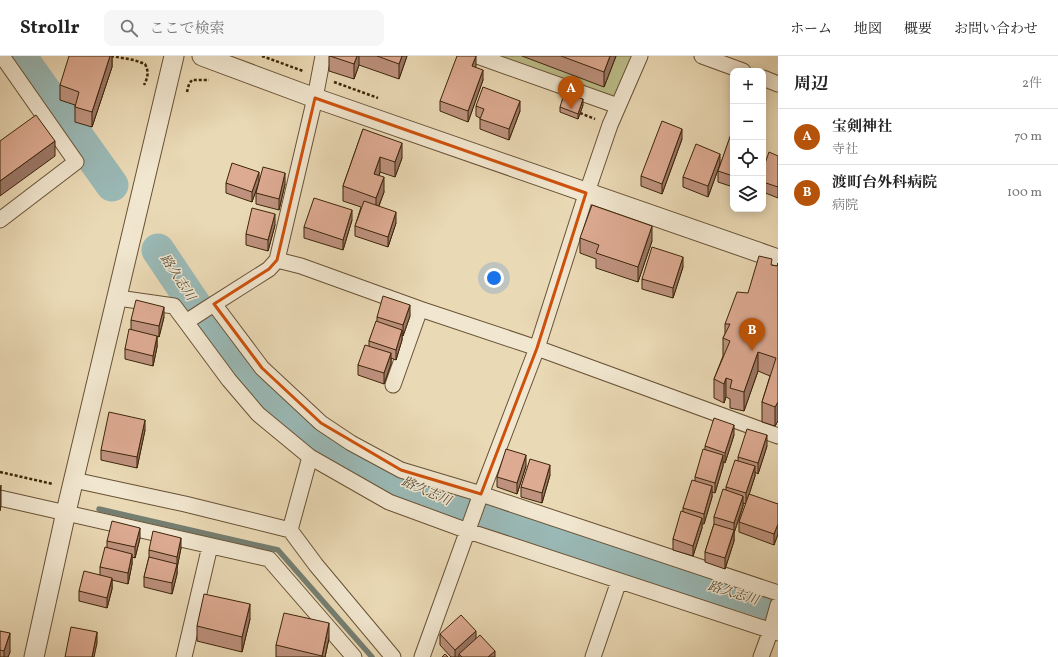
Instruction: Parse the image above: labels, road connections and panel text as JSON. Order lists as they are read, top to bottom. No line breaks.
{"water":["路久志川"],"page":{"header":"Strollr","search":"ここで検索","nav":["ホーム","地図","概要","お問い合わせ"],"heading":["周辺","2件"],"map_buttons":["+","−"],"pins":["A","B"],"list":[{"mark":"A","name":"宝剣神社","note":"寺社","value":"70 m"},{"mark":"B","name":"渡町台外科病院","note":"病院","value":"100 m"}]}}
